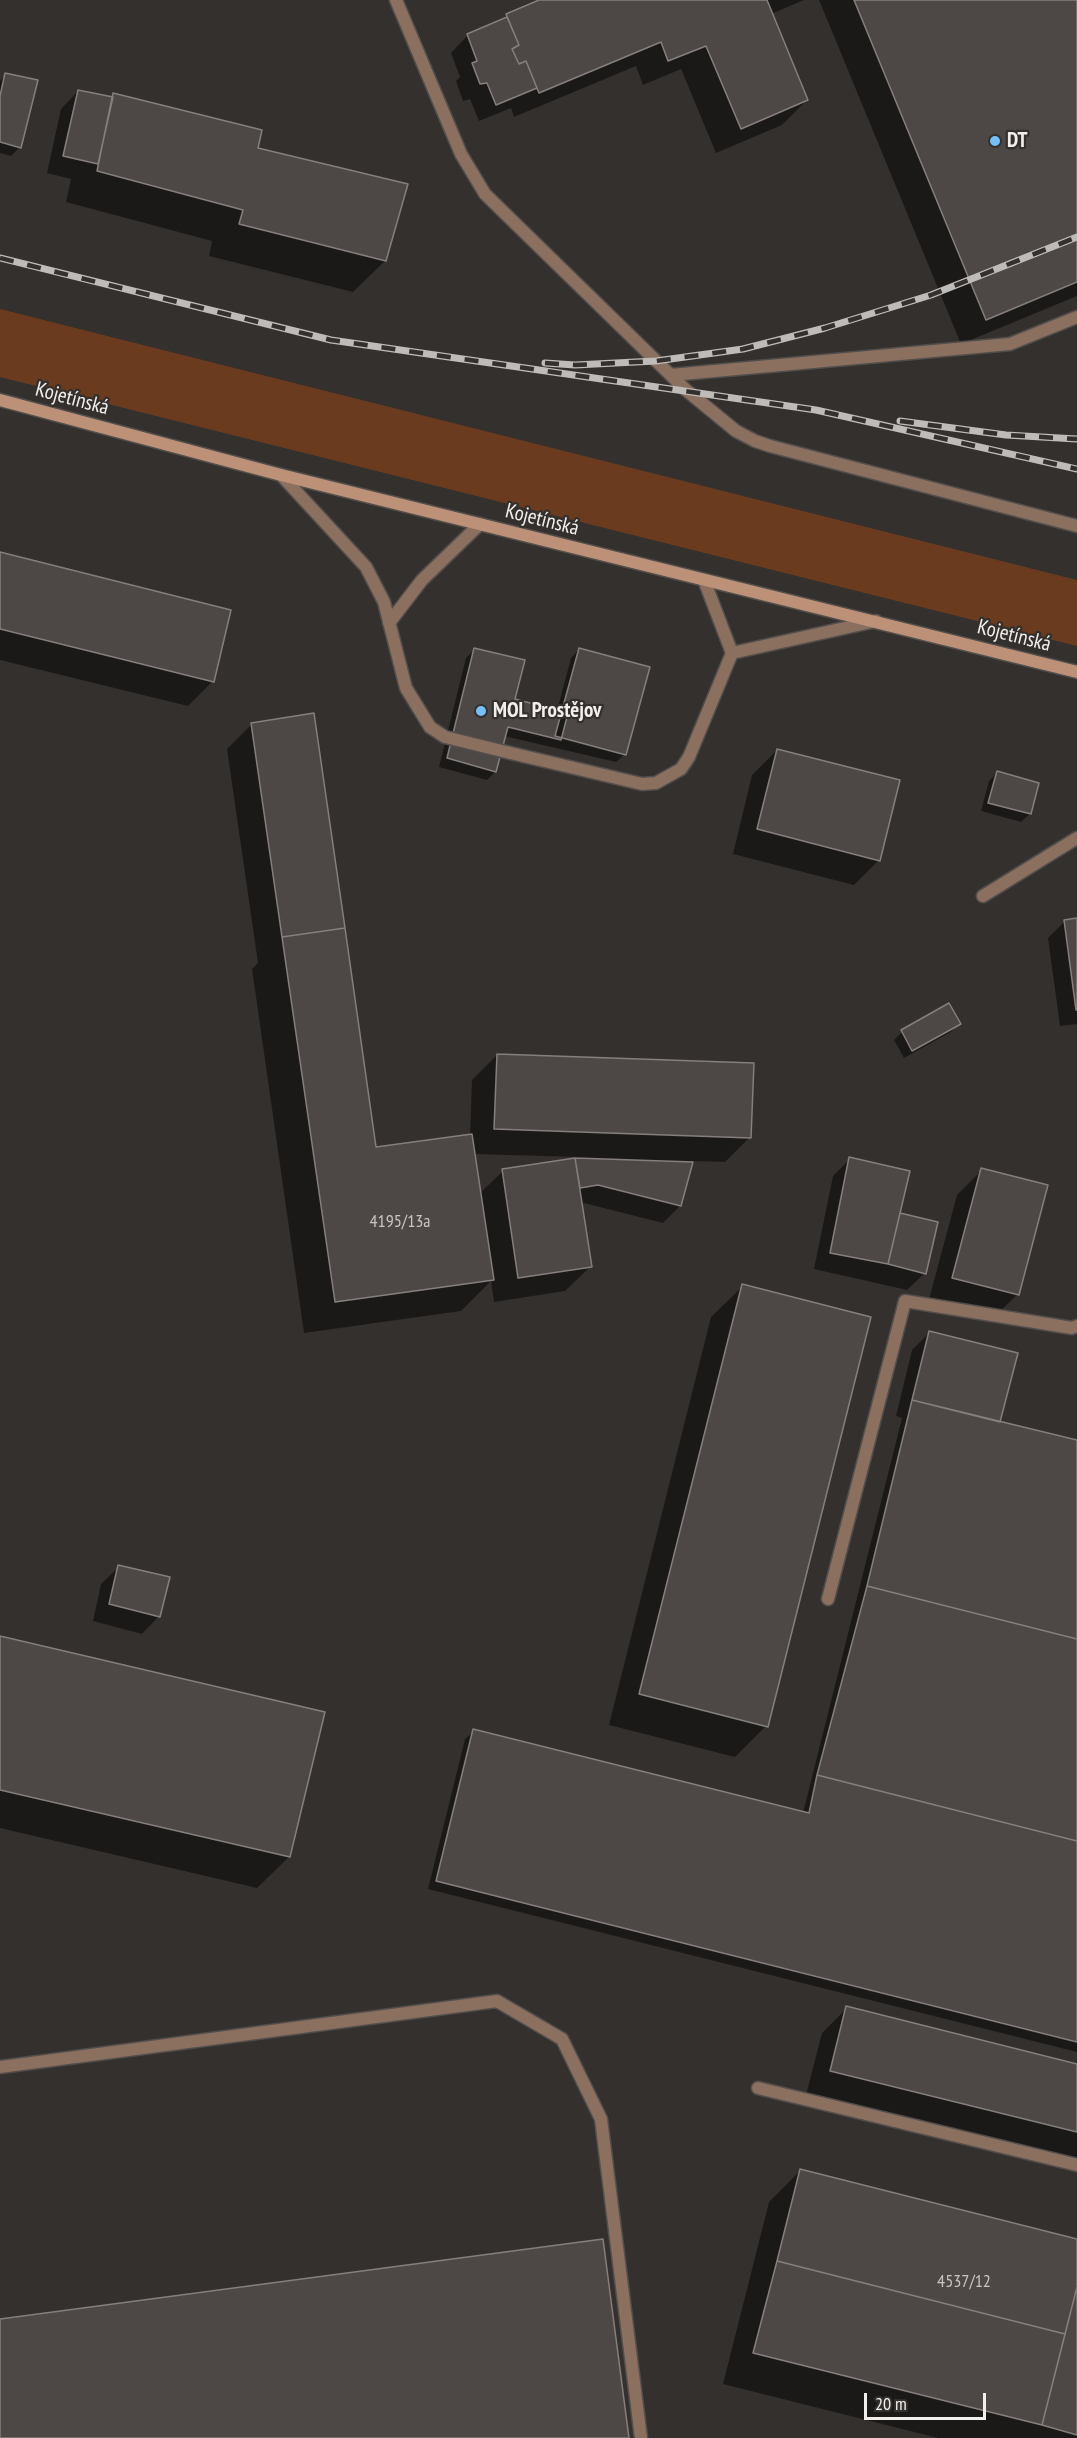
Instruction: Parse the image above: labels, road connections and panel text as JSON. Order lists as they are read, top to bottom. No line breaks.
{"streets":{"main road":["Kojetínská"]},"places":["DT","MOL Prostějov"],"house_numbers":["4195/13a","4537/12"],"scale_bar":"20 m"}
